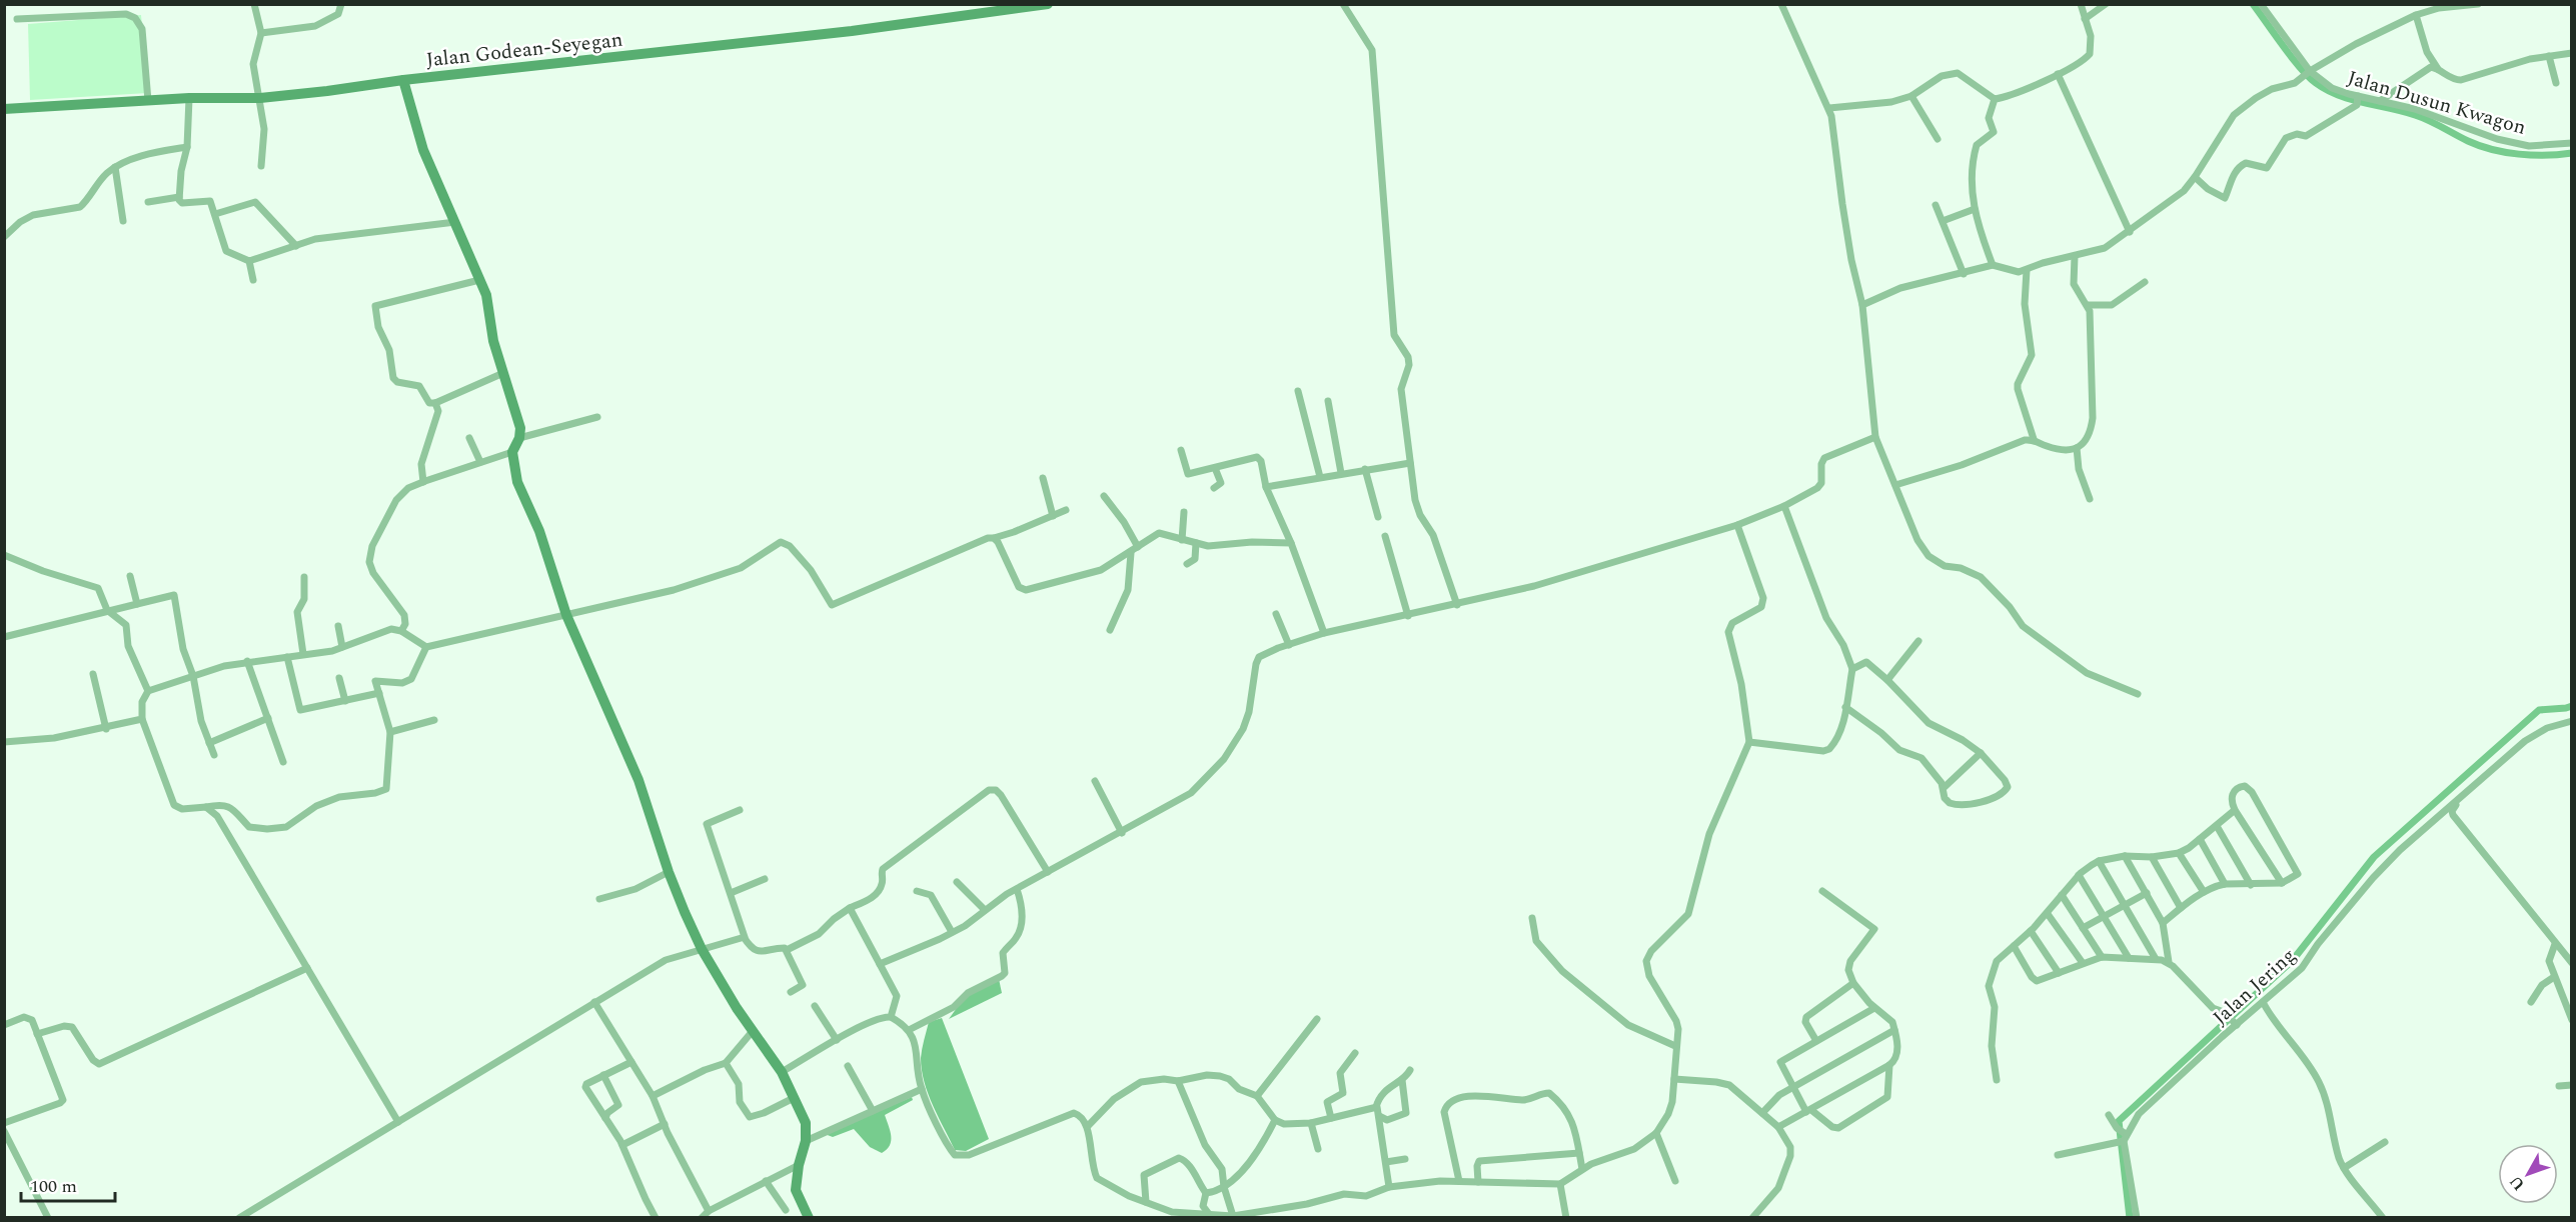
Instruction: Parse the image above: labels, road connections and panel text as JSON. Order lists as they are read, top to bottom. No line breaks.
{"streets":{"street":["Jalan Godean-Seyegan","Jalan Dusun Kwagon","Jalan Jering"]},"scale_bar":"100 m","north":"bottom left"}
